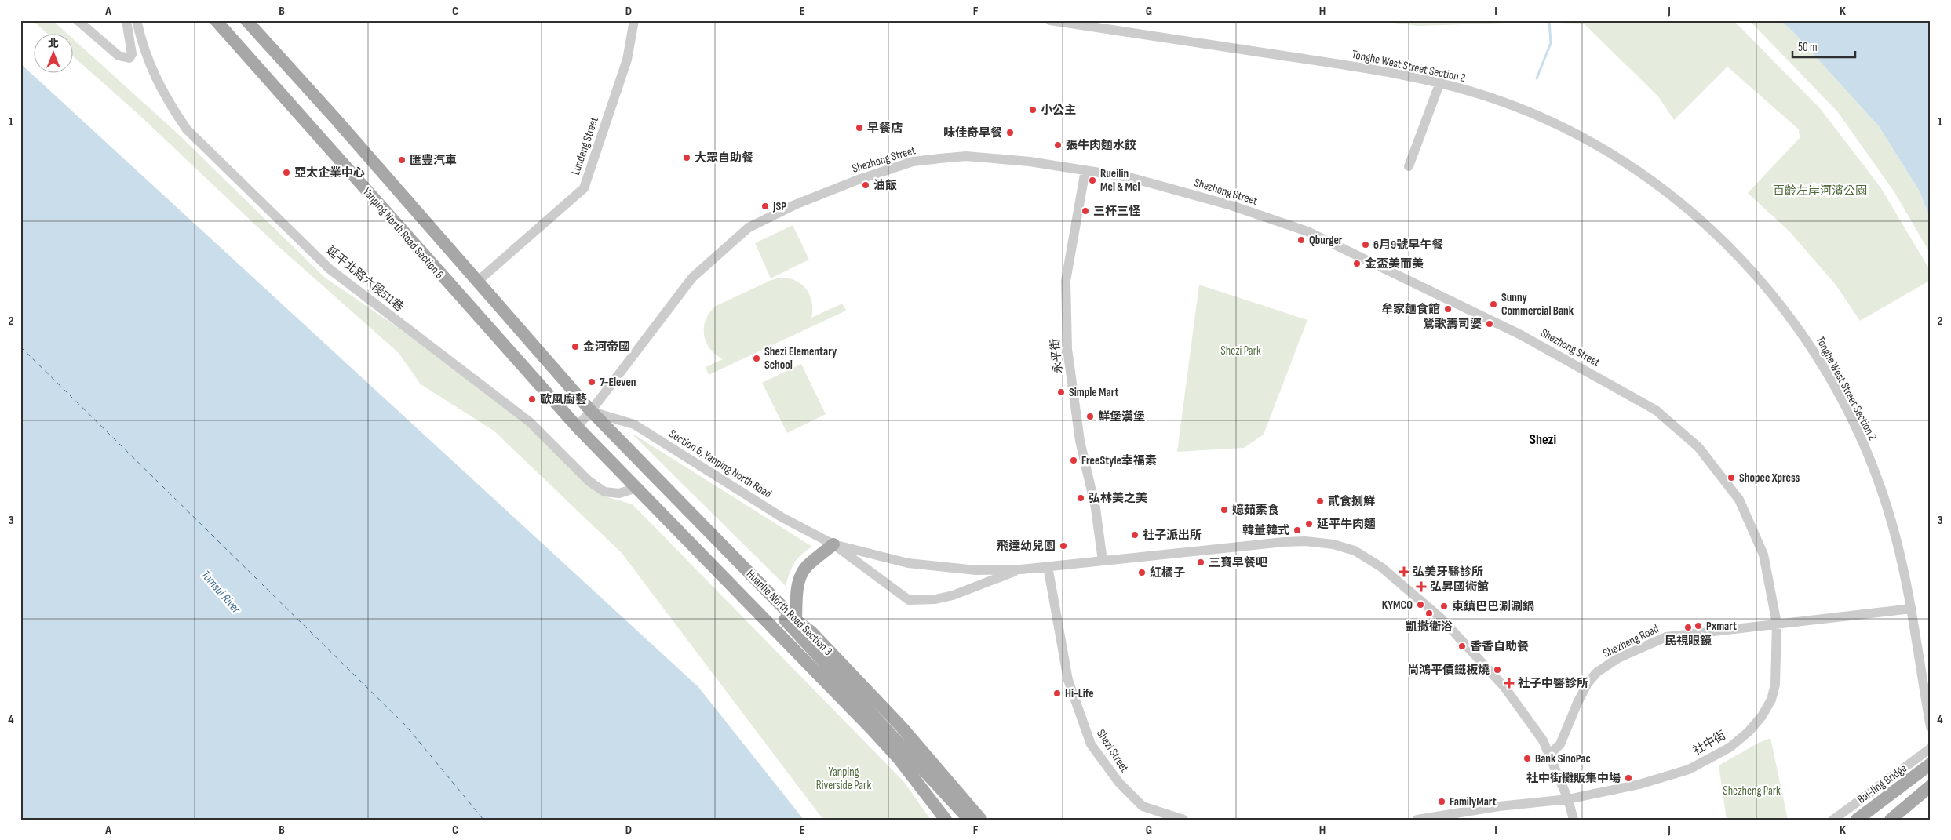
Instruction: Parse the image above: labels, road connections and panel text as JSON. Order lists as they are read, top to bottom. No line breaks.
{"streets":{"main road":["Yanping North Road Section 6","Huanhe North Road Section 3","Bai-ling Bridge"],"street":["Tonghe West Street Section 2","Lundeng Street","Shezhong Street","延平北路六段511巷","永平街","Section 6, Yanping North Road","Shezheng Road","社中街","Shezi Street"]},"crossings":[["Tonghe West Street Section 2","Shezheng Road"],["Lundeng Street","Yanping North Road Section 6"],["Shezhong Street","Yanping North Road Section 6"],["Shezhong Street","永平街"],["Shezhong Street","Section 6, Yanping North Road"],["Shezhong Street","Huanhe North Road Section 3"],["Shezhong Street","Shezheng Road"],["Shezhong Street","社中街"],["Yanping North Road Section 6","Section 6, Yanping North Road"],["Yanping North Road Section 6","Huanhe North Road Section 3"],["延平北路六段511巷","Huanhe North Road Section 3"],["永平街","Section 6, Yanping North Road"],["Section 6, Yanping North Road","Huanhe North Road Section 3"],["Section 6, Yanping North Road","Shezheng Road"],["Section 6, Yanping North Road","社中街"],["Section 6, Yanping North Road","Shezi Street"],["Shezheng Road","社中街"]],"districts":["Shezi"],"water":["Tamsui River"],"parks":["百齡左岸河濱公園","Shezi Park","Yanping Riverside Park","Shezheng Park"],"places":{"other":["小公主","早餐店","味佳奇早餐","張牛肉麵水餃","大眾自助餐","匯豐汽車","亞太企業中心","Rueilin Mei & Mei","油飯","JSP","三杯三怪","Qburger","6月9號早午餐","金盃美而美","Sunny Commercial Bank","牟家麵食館","鶯歌壽司婆","金河帝國","Shezi Elementary School","7-Eleven","Simple Mart","歐風廚藝","鮮堡漢堡","FreeStyle幸福素","Shopee Xpress","弘林美之美","貳食捌鮮","嬑茹素食","延平牛肉麵","韓董韓式","社子派出所","飛達幼兒園","三寶早餐吧","紅橘子","KYMCO","東鎮巴巴涮涮鍋","凱撒衛浴","Pxmart","民視眼鏡","香香自助餐","尚鴻平價鐵板燒","Hi-Life","Bank SinoPac","社中街攤販集中場","FamilyMart"],"health":["弘美牙醫診所","弘昇國術館","社子中醫診所"]},"scale_bar":"50 m","north":"top","grid":{"columns":["A","B","C","D","E","F","G","H","I","J","K"],"rows":["1","2","3","4"]}}
